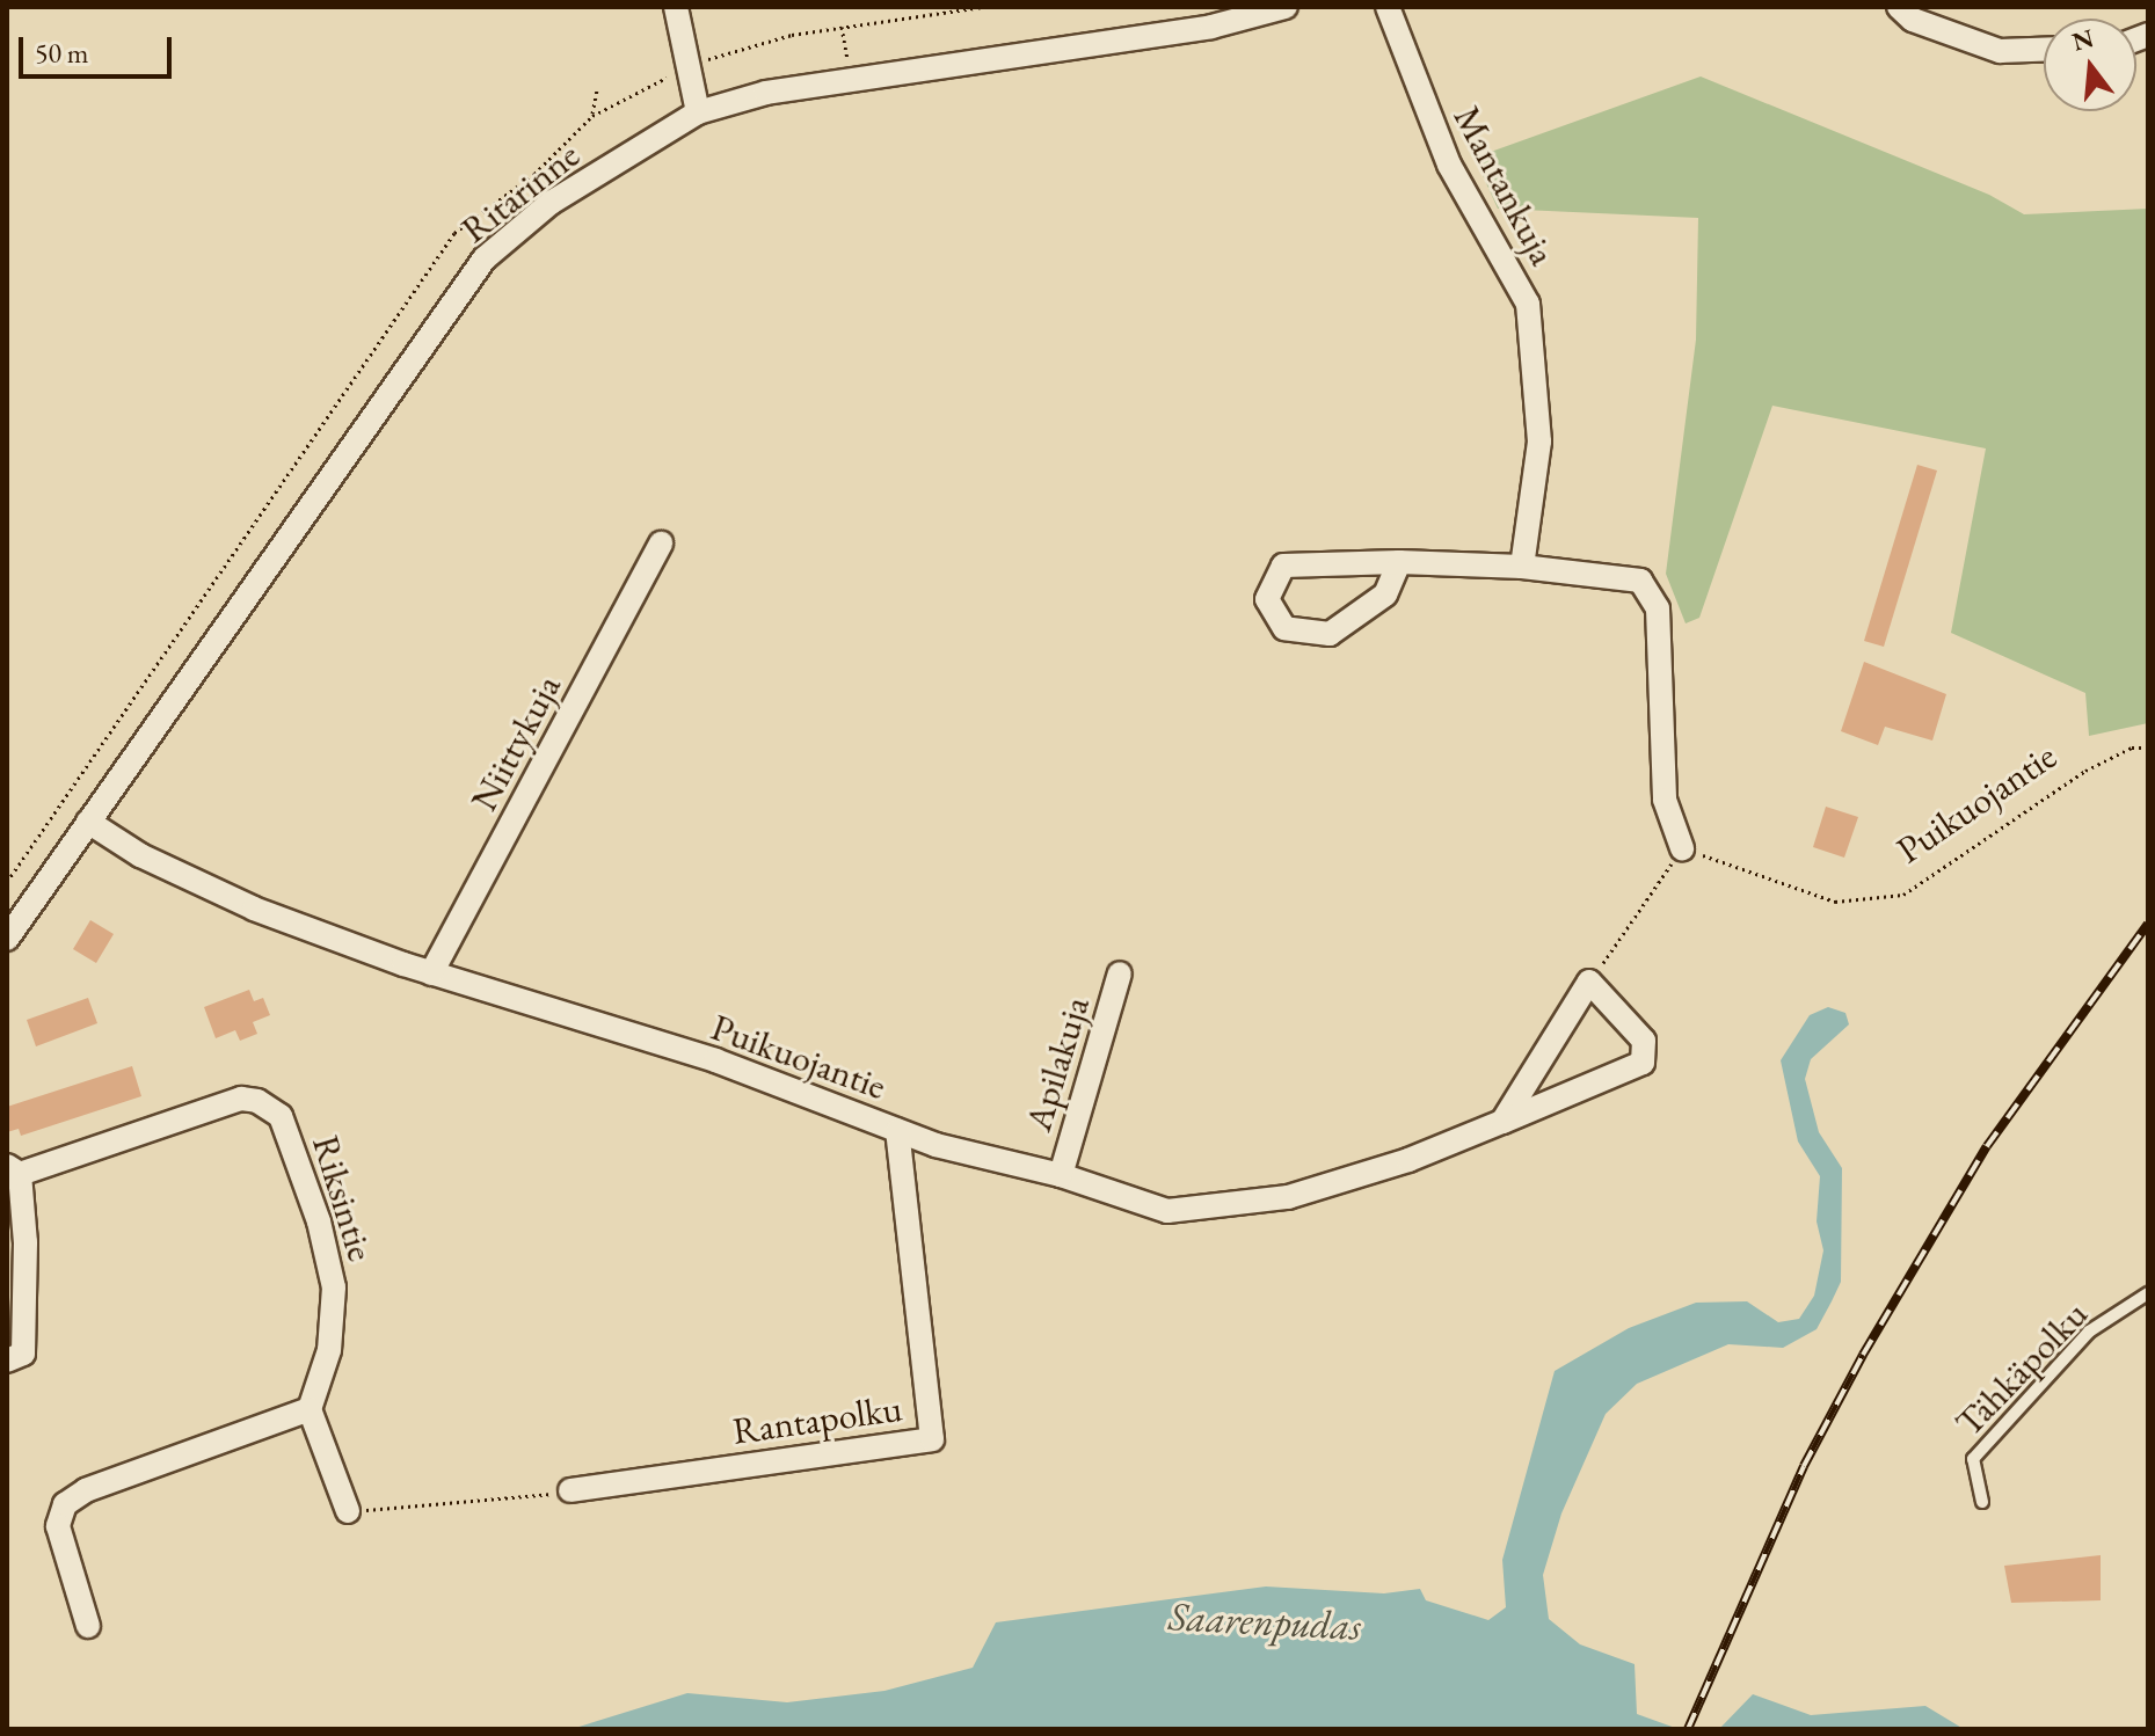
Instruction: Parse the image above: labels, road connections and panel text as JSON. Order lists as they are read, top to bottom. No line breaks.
{"streets":{"street":["Mantankuja","Ritarinne","Niittykuja","Puikuojantie","Apilakuja","Riksintie","Rantapolku"],"lane":["Tähkäpolku"]},"crossings":[["Ritarinne","Puikuojantie"],["Niittykuja","Puikuojantie"],["Puikuojantie","Apilakuja"],["Puikuojantie","Rantapolku"]],"water":["Saarenpudas"],"scale_bar":"50 m","north":"top"}
